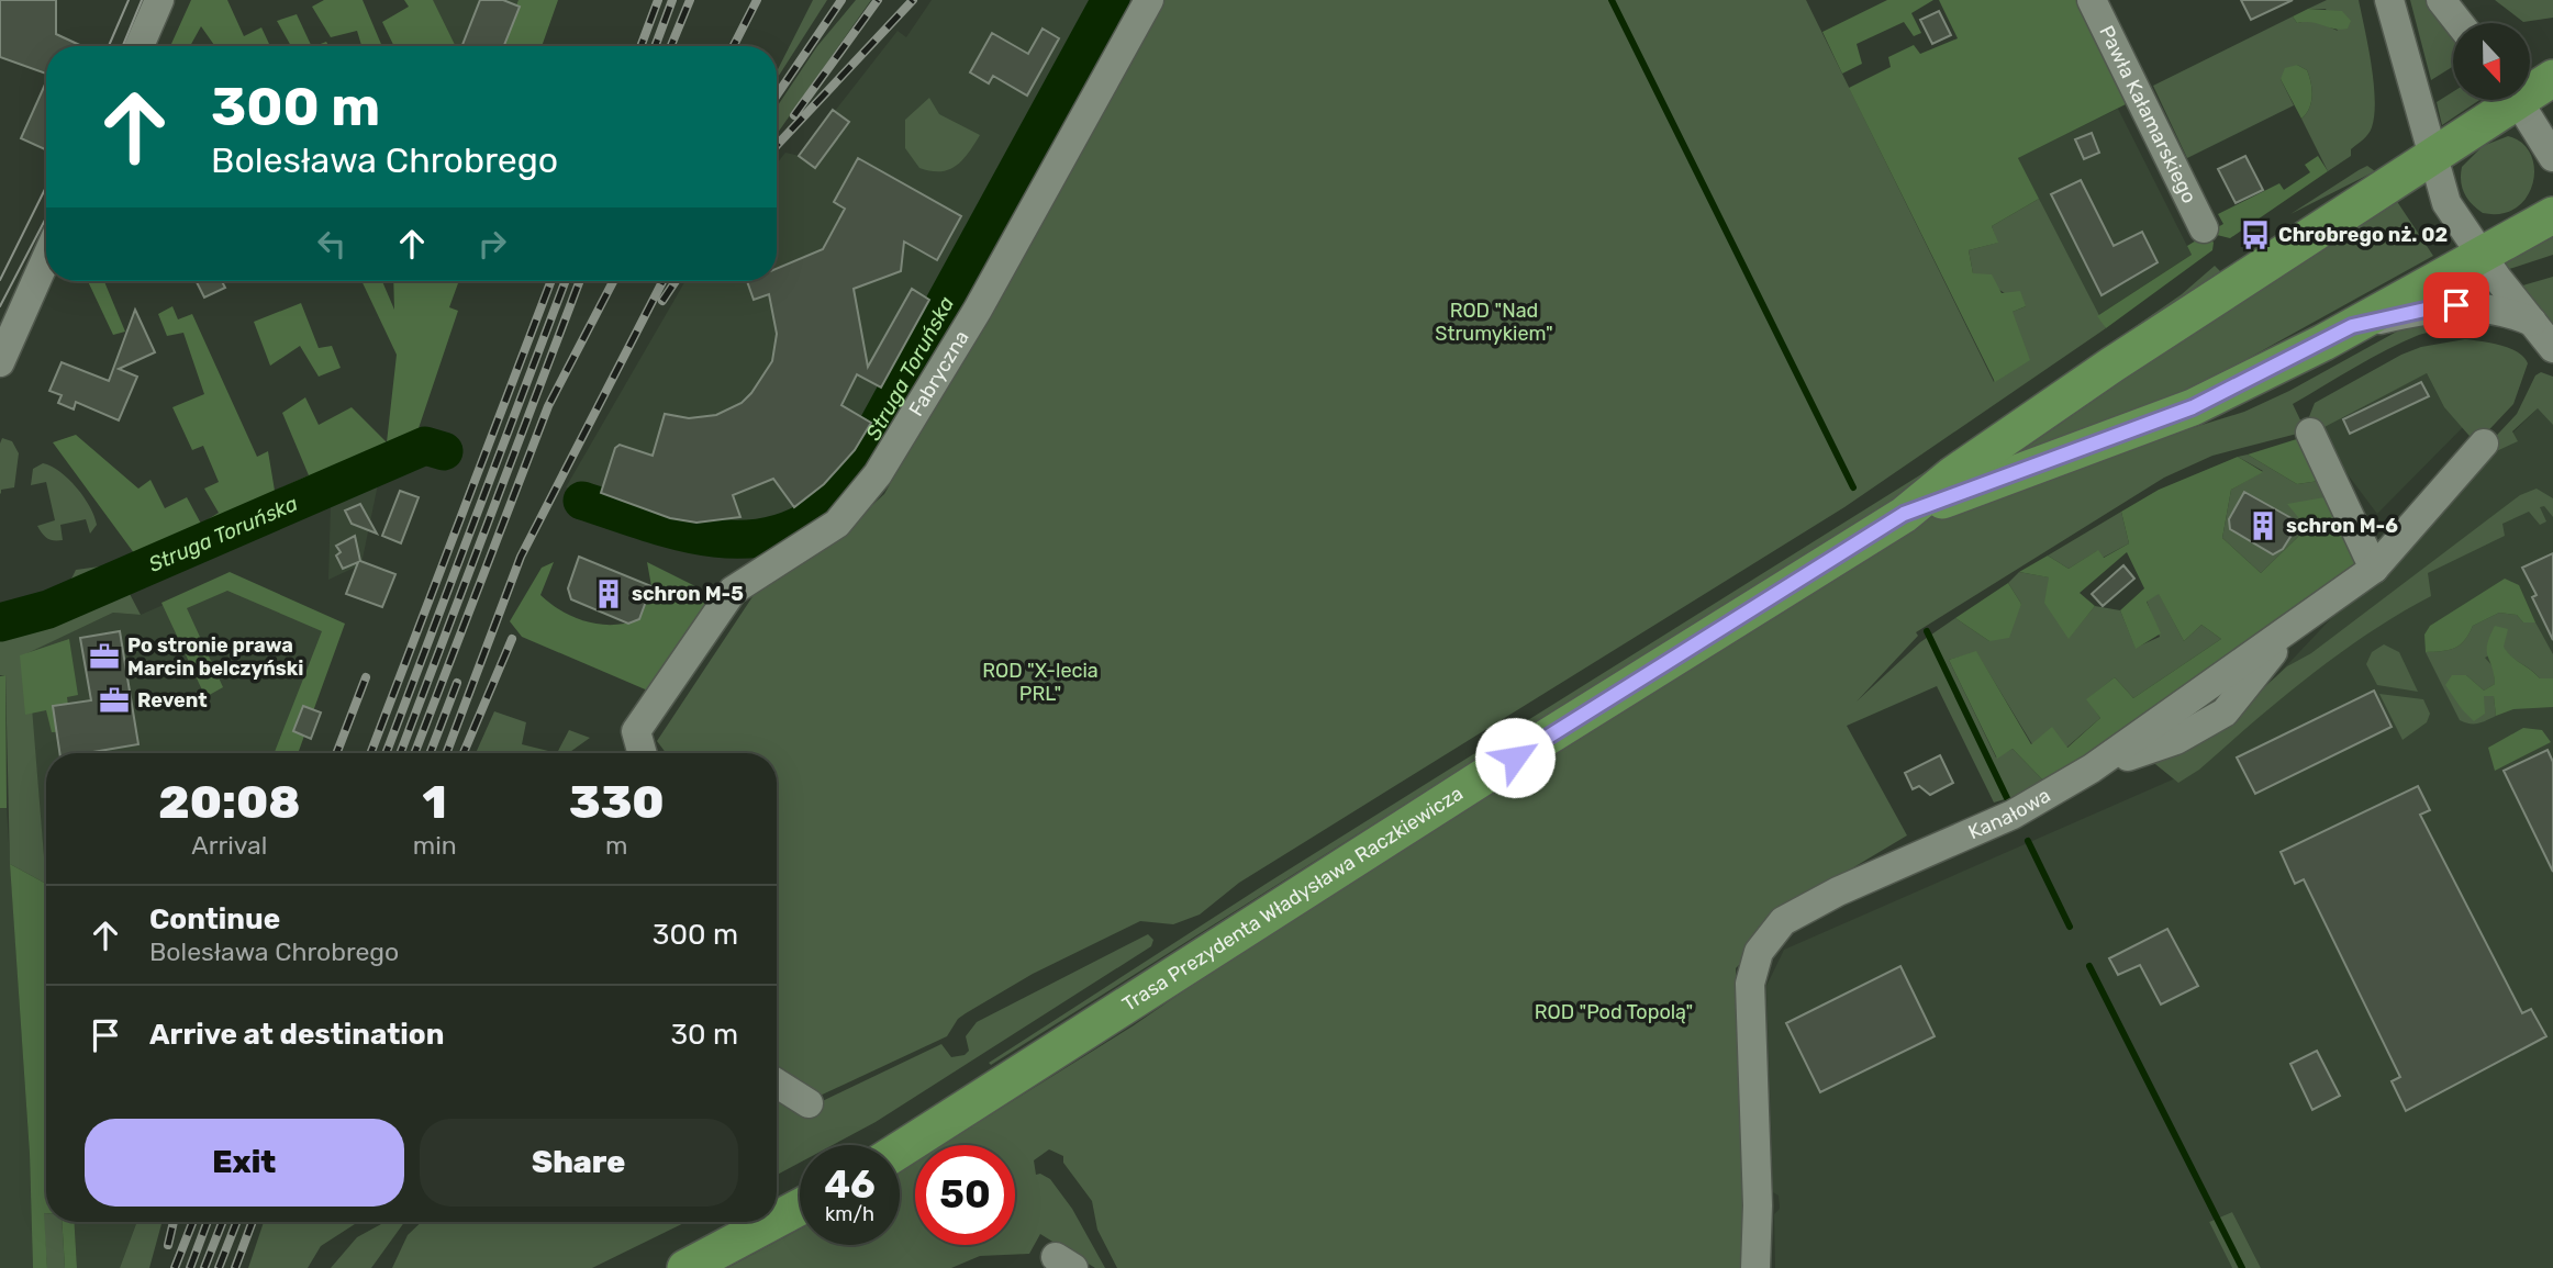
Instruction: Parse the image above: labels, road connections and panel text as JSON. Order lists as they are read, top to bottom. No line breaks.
{"streets":{"main road":["Trasa Prezydenta Władysława Raczkiewicza"],"street":["Pawła Kałamarskiego","Fabryczna","Kanałowa"]},"water":["Struga Toruńska"],"parks":["ROD \"Nad Strumykiem\"","ROD \"X-lecia PRL\"","ROD \"Pod Topolą\""],"places":{"bus stop":["Chrobrego nż. 02"],"building":["schron M-6","schron M-5"],"office":["Po stronie prawa Marcin belczyński","Revent"]},"north":"bottom","page":{"turn":["300 m","Bolesława Chrobrego"],"eta":["20:08","Arrival","1","min","330","m"],"list":[{"name":"Continue","note":"Bolesława Chrobrego","value":"300 m"},{"name":"Arrive at destination","value":"30 m"}],"buttons":["Exit","Share"],"speed":"46 km/h","limit":"50"}}
